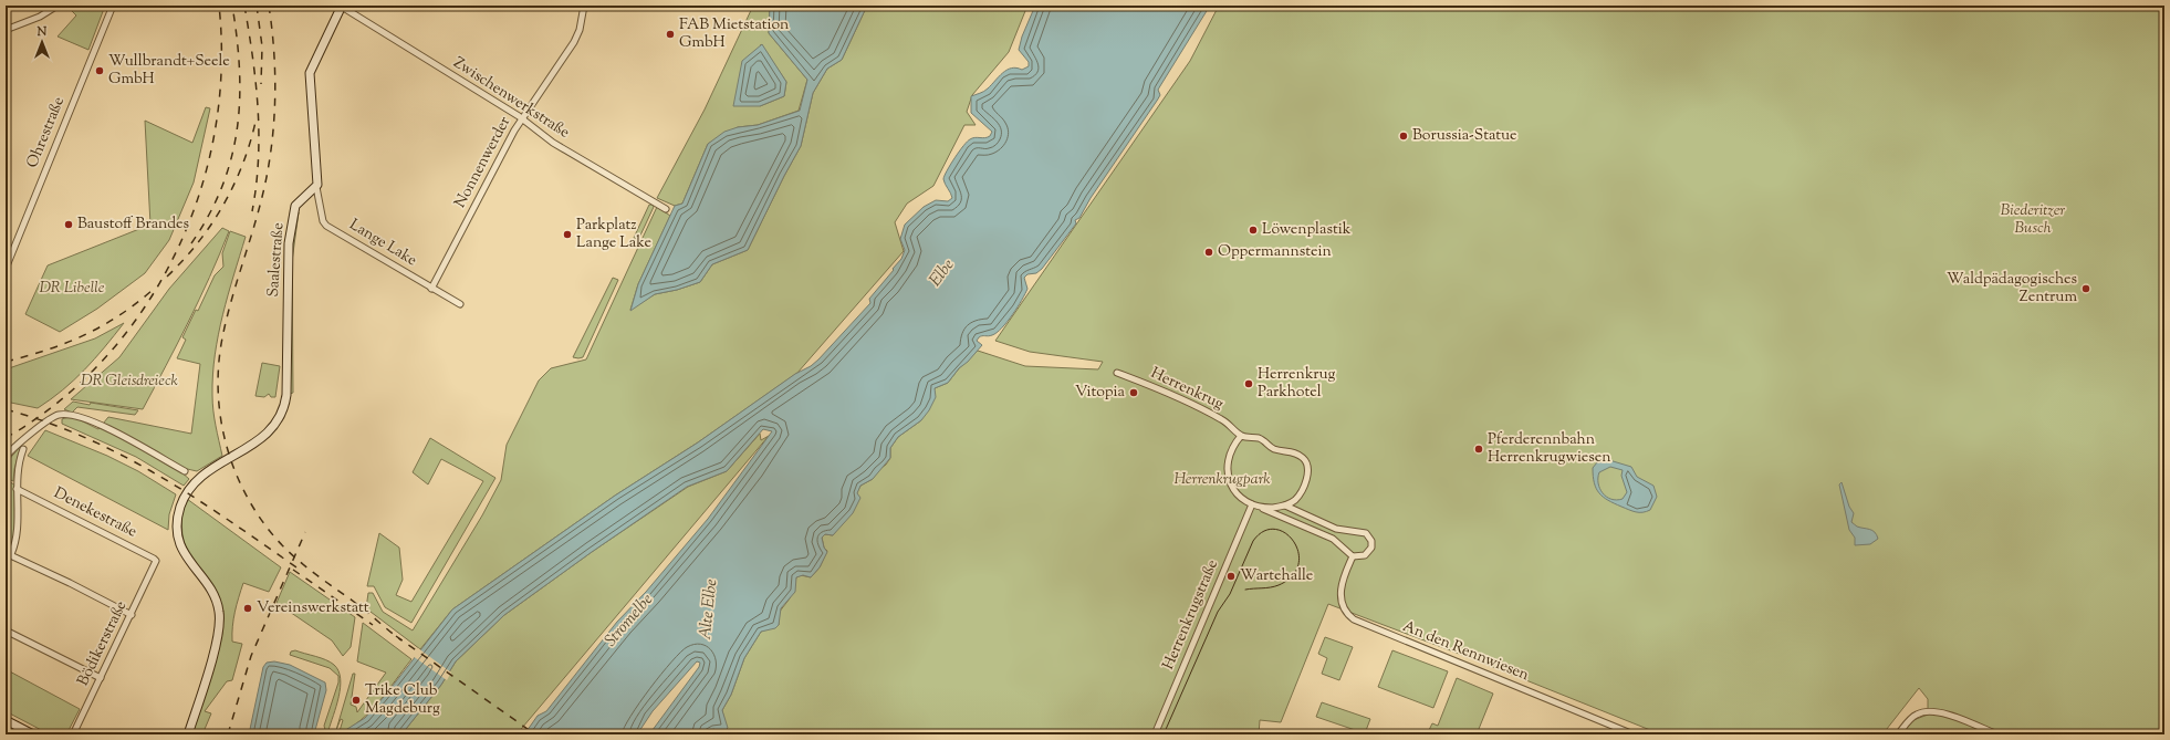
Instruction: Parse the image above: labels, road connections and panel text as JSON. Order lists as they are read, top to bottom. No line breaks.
{"streets":{"main road":["Saalestraße"],"street":["Zwischenwerkstraße","Ohrestraße","Nonnenwerder","Lange Lake","Herrenkrug","Denekestraße","Herrenkrugstraße","Bödikerstraße","An den Rennwiesen"]},"crossings":[["Zwischenwerkstraße","Nonnenwerder"],["Nonnenwerder","Lange Lake"],["Lange Lake","Saalestraße"],["Herrenkrug","Herrenkrugstraße"],["Denekestraße","Bödikerstraße"]],"water":["Elbe","Alte Elbe","Stromelbe"],"parks":["Biederitzer Busch","DR Libelle","DR Gleisdreieck","Herrenkrugpark"],"places":["FAB Mietstation GmbH","Wullbrandt+Seele GmbH","Borussia-Statue","Baustoff Brandes","Löwenplastik","Parkplatz Lange Lake","Oppermannstein","Waldpädagogisches Zentrum","Herrenkrug Parkhotel","Vitopia","Pferderennbahn Herrenkrugwiesen","Wartehalle","Vereinswerkstatt","Trike Club Magdeburg"],"north":"top"}
